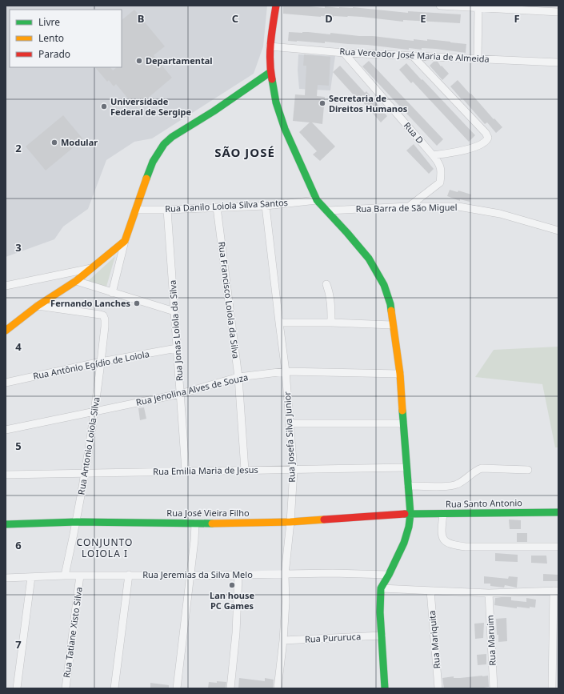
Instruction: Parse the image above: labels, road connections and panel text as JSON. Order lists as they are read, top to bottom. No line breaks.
{"streets":{"street":["Rua Vereador José Maria de Almeida","Rua D","Rua Danilo Loiola Silva Santos","Rua Barra de São Miguel","Rua Francisco Loiola da Silva","Rua Jonas Loiola da Silva","Rua Antônio Egídio de Loiola","Rua Jenolina Alves de Souza","Rua Josefa Silva Junior","Rua Antonio Loiola Silva","Rua Emilia Maria de Jesus","Rua Santo Antonio","Rua José Vieira Filho","Rua Jeremias da Silva Melo","Rua Tatiane Xisto Silva","Rua Pururuca","Rua Mariquita","Rua Maruim"]},"crossings":[["Rua Vereador José Maria de Almeida","Rua D"],["Rua D","Rua Barra de São Miguel"],["Rua Danilo Loiola Silva Santos","Rua Francisco Loiola da Silva"],["Rua Danilo Loiola Silva Santos","Rua Jonas Loiola da Silva"],["Rua Danilo Loiola Silva Santos","Rua Josefa Silva Junior"],["Rua Francisco Loiola da Silva","Rua Jenolina Alves de Souza"],["Rua Francisco Loiola da Silva","Rua Emilia Maria de Jesus"],["Rua Jonas Loiola da Silva","Rua Antônio Egídio de Loiola"],["Rua Jonas Loiola da Silva","Rua Jenolina Alves de Souza"],["Rua Jonas Loiola da Silva","Rua Emilia Maria de Jesus"],["Rua Antônio Egídio de Loiola","Rua Antonio Loiola Silva"],["Rua Jenolina Alves de Souza","Rua Josefa Silva Junior"],["Rua Jenolina Alves de Souza","Rua Antonio Loiola Silva"],["Rua Josefa Silva Junior","Rua Emilia Maria de Jesus"],["Rua Josefa Silva Junior","Rua José Vieira Filho"],["Rua Josefa Silva Junior","Rua Jeremias da Silva Melo"],["Rua Josefa Silva Junior","Rua Pururuca"],["Rua Antonio Loiola Silva","Rua Emilia Maria de Jesus"],["Rua Antonio Loiola Silva","Rua José Vieira Filho"],["Rua Antonio Loiola Silva","Rua Jeremias da Silva Melo"],["Rua Santo Antonio","Rua José Vieira Filho"],["Rua Jeremias da Silva Melo","Rua Tatiane Xisto Silva"]],"districts":["SÃO JOSÉ","CONJUNTO LOIOLA I"],"places":["Departamental","Secretaria de Direitos Humanos","Universidade Federal de Sergipe","Modular","Fernando Lanches","Lan house PC Games"],"legend":["Livre","Lento","Parado"],"grid":{"columns":["B","C","D","E","F"],"rows":["2","3","4","5","6","7"]}}
